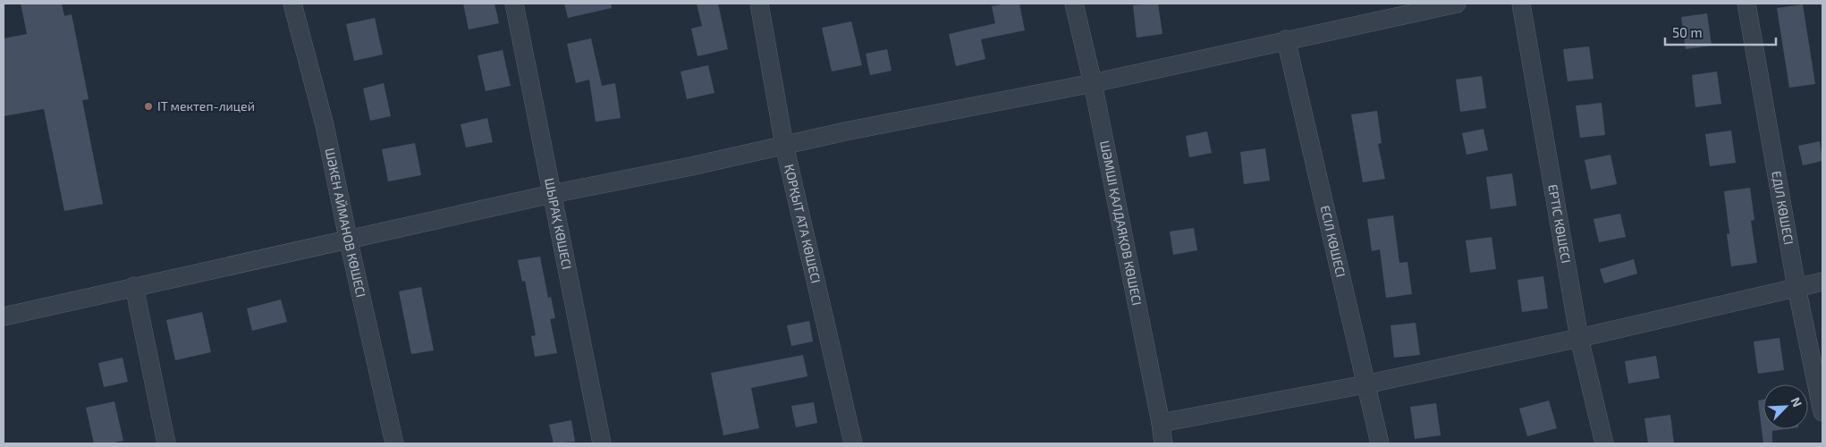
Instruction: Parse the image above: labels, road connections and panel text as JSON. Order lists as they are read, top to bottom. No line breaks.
{"streets":{"street":["ЕДІЛ КӨШЕСІ","ШӘКЕН АЙМАНОВ КӨШЕСІ","ШЫРАҚ КӨШЕСІ","ШӘМШІ ҚАЛДАЯҚОВ КӨШЕСІ","ҚОРҚЫТ АТА КӨШЕСІ","ЕРТІС КӨШЕСІ","ЕСІЛ КӨШЕСІ"]},"places":["IT мектеп-лицей"],"scale_bar":"50 m","north":"top right"}
